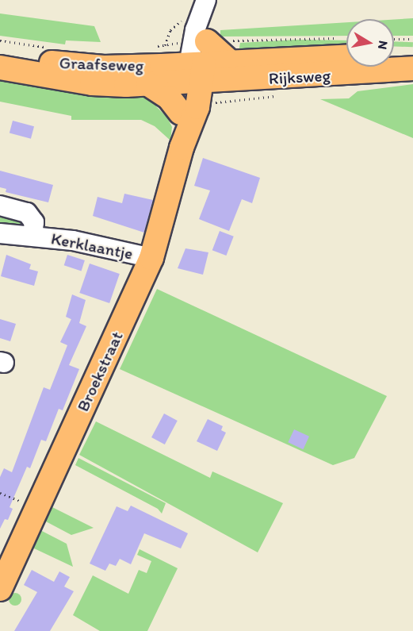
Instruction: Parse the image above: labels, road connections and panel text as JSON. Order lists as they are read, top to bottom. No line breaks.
{"streets":{"main road":["Graafseweg","Rijksweg","Broekstraat"],"street":["Kerklaantje"]},"crossings":[["Graafseweg","Rijksweg"],["Graafseweg","Broekstraat"],["Rijksweg","Broekstraat"],["Kerklaantje","Broekstraat"]],"north":"right"}
